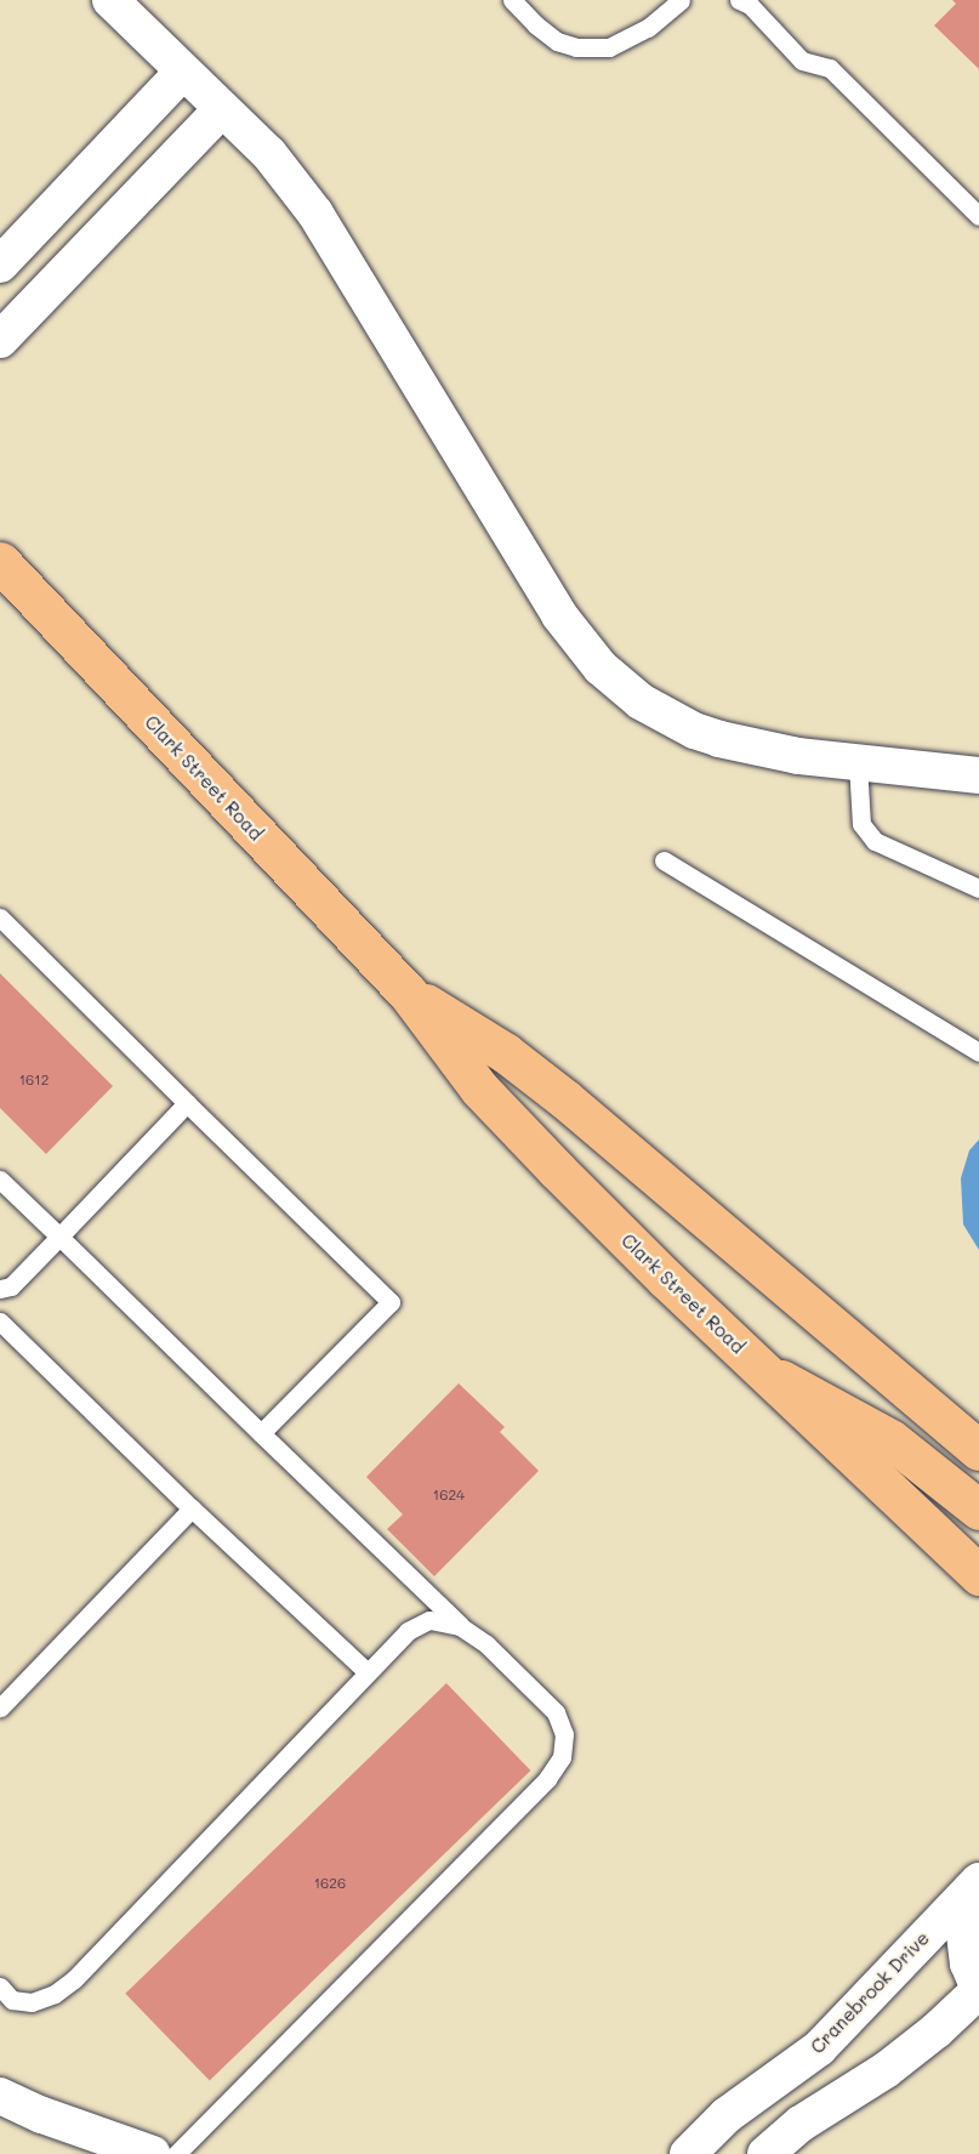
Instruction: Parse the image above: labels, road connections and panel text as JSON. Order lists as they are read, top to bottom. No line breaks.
{"streets":{"main road":["Clark Street Road"],"street":["Cranebrook Drive"]},"house_numbers":["1612","1624","1626"]}
